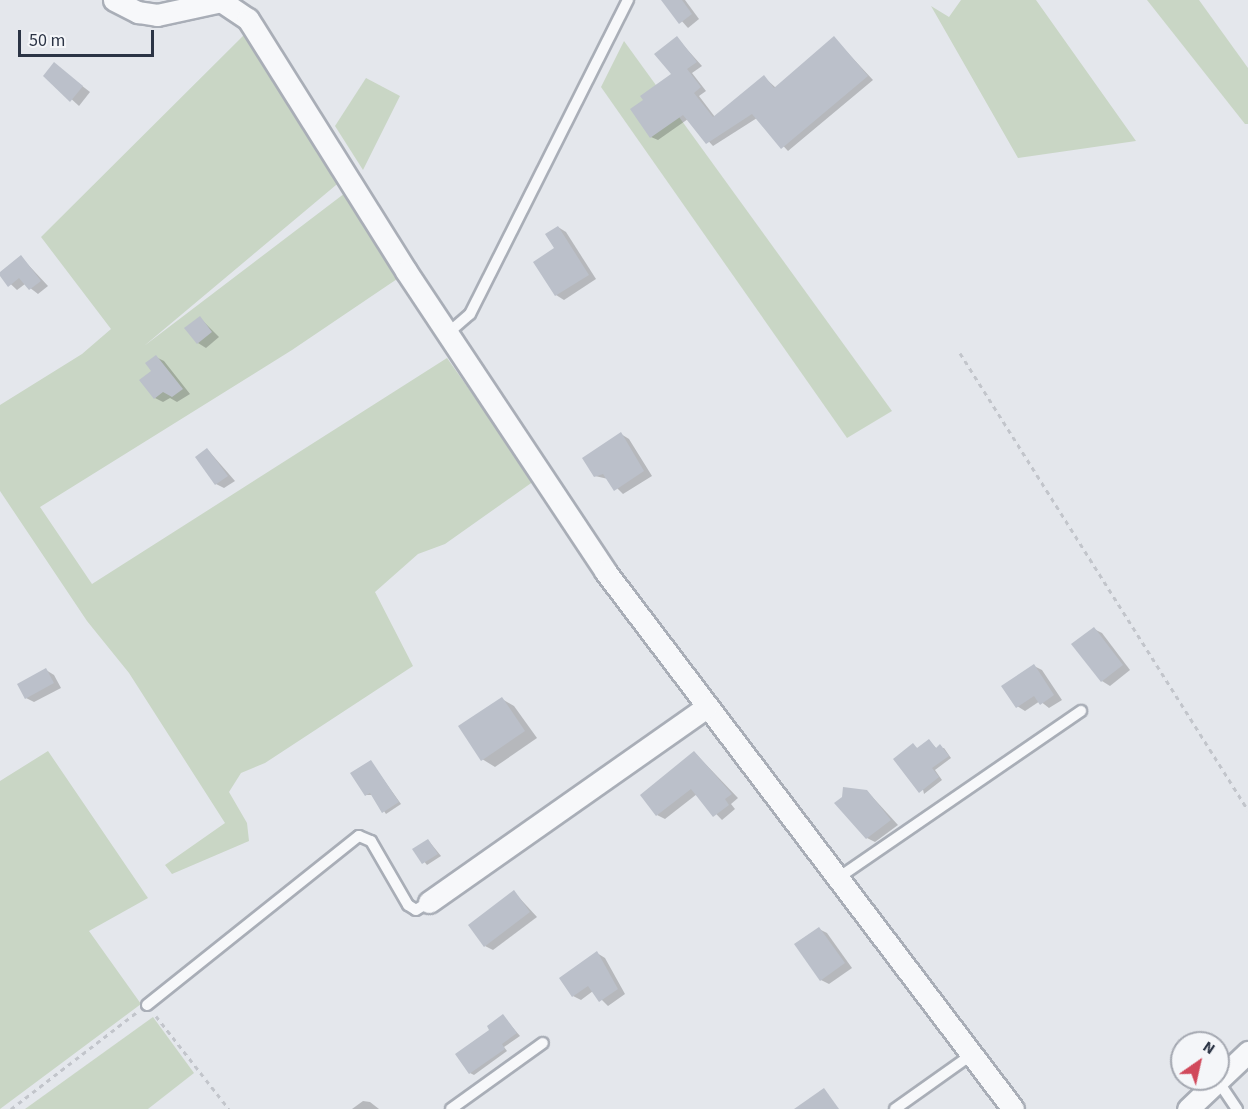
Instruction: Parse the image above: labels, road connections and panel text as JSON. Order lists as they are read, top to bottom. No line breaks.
{"scale_bar":"50 m","north":"top right"}
